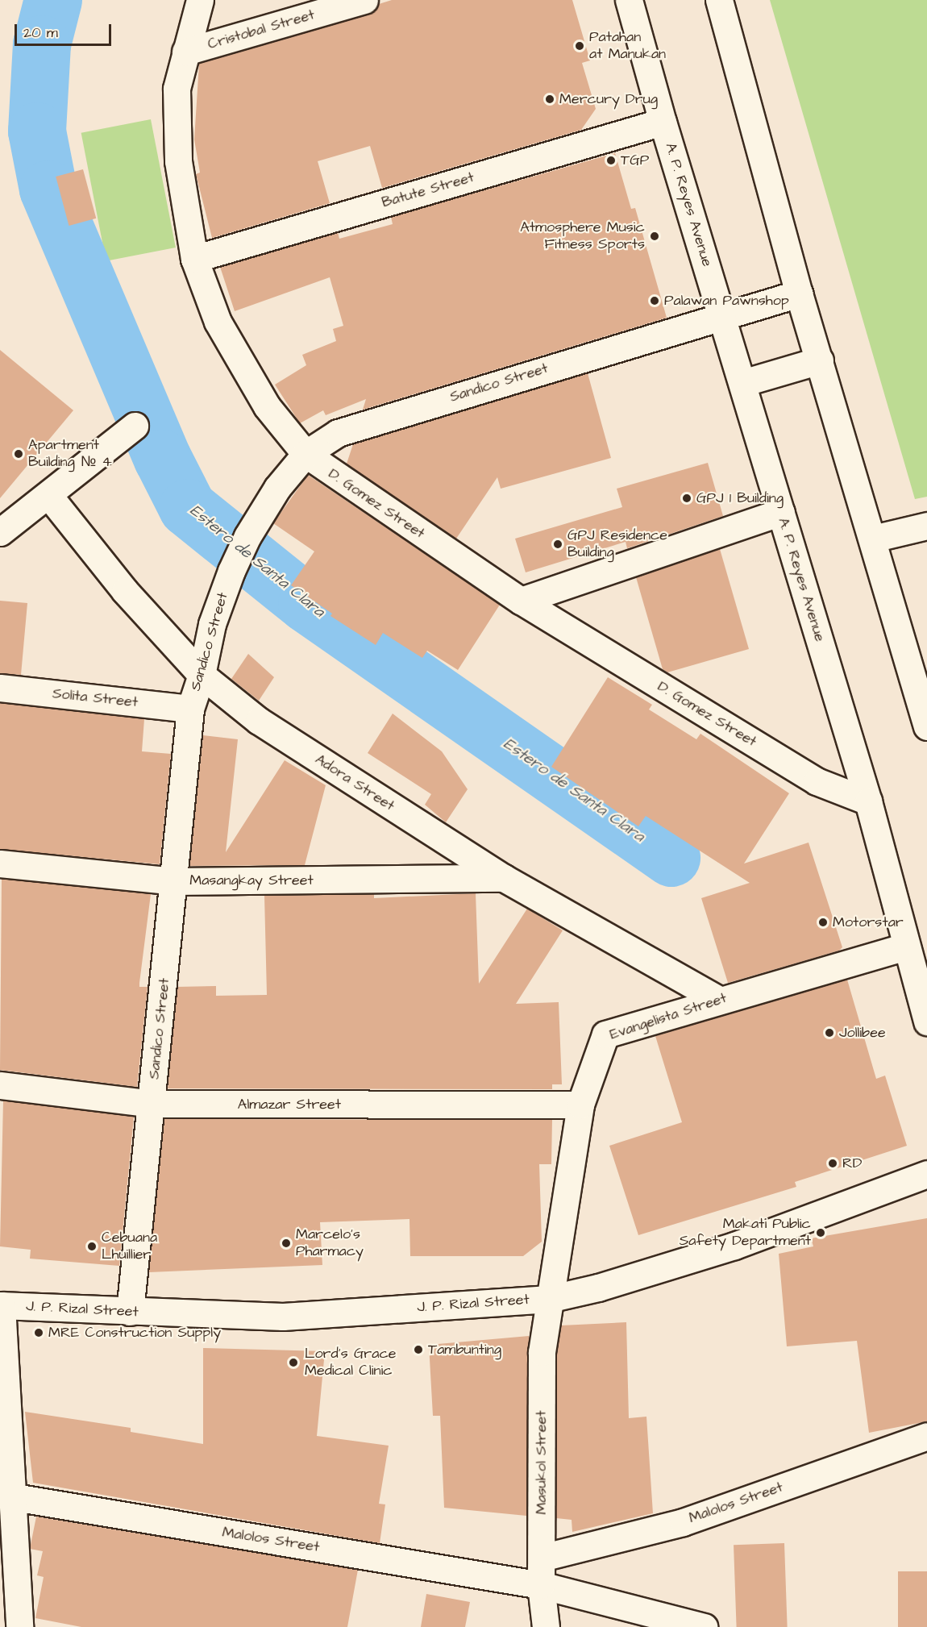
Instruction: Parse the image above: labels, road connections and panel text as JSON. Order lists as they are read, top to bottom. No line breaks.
{"streets":{"street":["Cristobal Street","Batute Street","A. P. Reyes Avenue","Sandico Street","D. Gomez Street","Solita Street","Adora Street","Masangkay Street","Evangelista Street","Almazar Street","J. P. Rizal Street","Masukol Street","Malolos Street"]},"crossings":[["Cristobal Street","D. Gomez Street"],["Batute Street","A. P. Reyes Avenue"],["Batute Street","D. Gomez Street"],["A. P. Reyes Avenue","Sandico Street"],["A. P. Reyes Avenue","D. Gomez Street"],["A. P. Reyes Avenue","Evangelista Street"],["Sandico Street","D. Gomez Street"],["Sandico Street","Solita Street"],["Sandico Street","Adora Street"],["Sandico Street","Masangkay Street"],["Sandico Street","Almazar Street"],["Sandico Street","J. P. Rizal Street"],["Adora Street","Masangkay Street"],["Adora Street","Evangelista Street"],["Evangelista Street","Almazar Street"],["Evangelista Street","J. P. Rizal Street"],["Evangelista Street","Masukol Street"],["J. P. Rizal Street","Masukol Street"],["Masukol Street","Malolos Street"]],"water":["Estero de Santa Clara"],"places":["Patahan at Manukan","Mercury Drug","TGP","Atmosphere Music Fitness Sports","Palawan Pawnshop","Apartment Building № 4","GPJ 1 Building","GPJ Residence Building","Motorstar","Jollibee","RD","Makati Public Safety Department","Marcelo's Pharmacy","Cebuana Lhuillier","MRE Construction Supply","Tambunting","Lord's Grace Medical Clinic"],"scale_bar":"20 m"}
